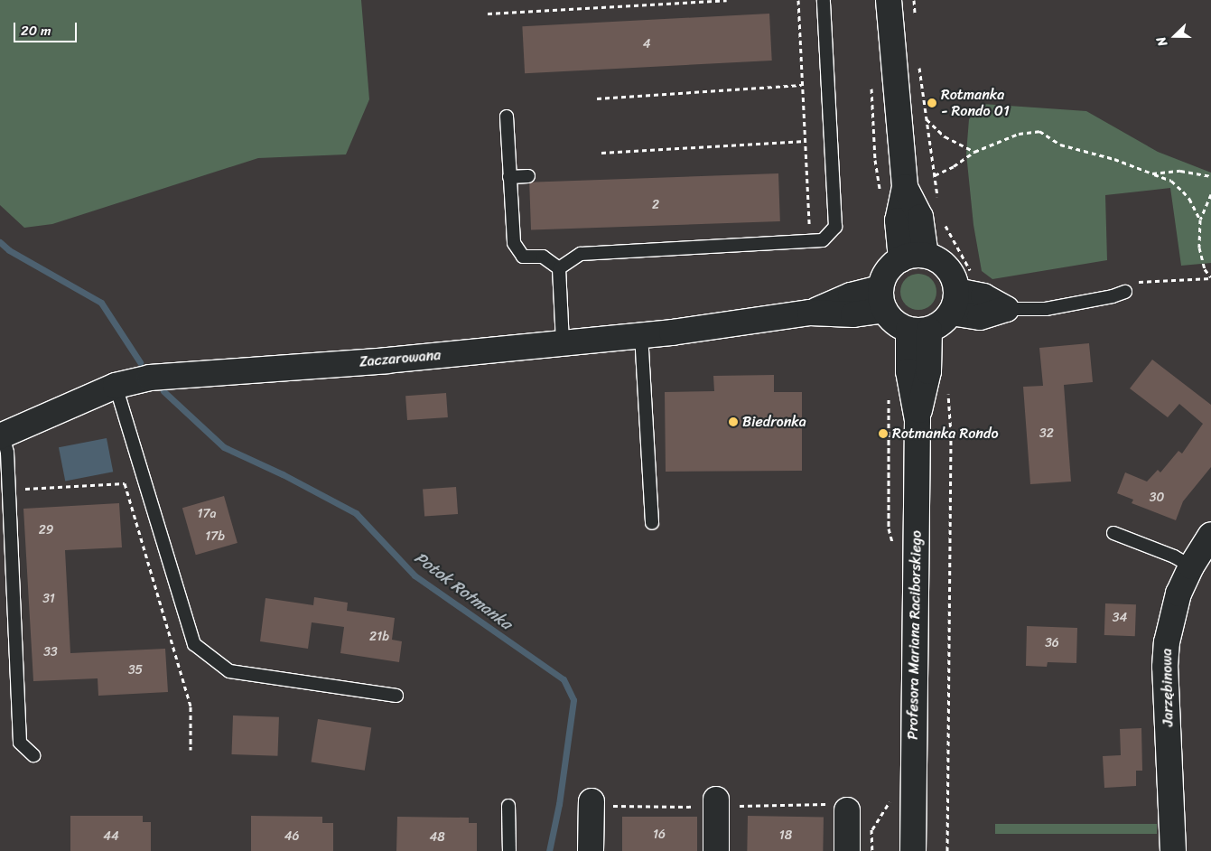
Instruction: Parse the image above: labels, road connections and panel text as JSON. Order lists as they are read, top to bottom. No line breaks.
{"streets":{"street":["Zaczarowana","Profesora Mariana Raciborskiego","Jarzębinowa"]},"crossings":[["Zaczarowana","Profesora Mariana Raciborskiego"]],"water":["Potok Rotmanka"],"places":["Rotmanka - Rondo 01","Biedronka","Rotmanka Rondo"],"house_numbers":["4","2","32","30","17a","29","17b","31","34","21b","36","33","35","16","18","44","46","48"],"scale_bar":"20 m","north":"left"}
